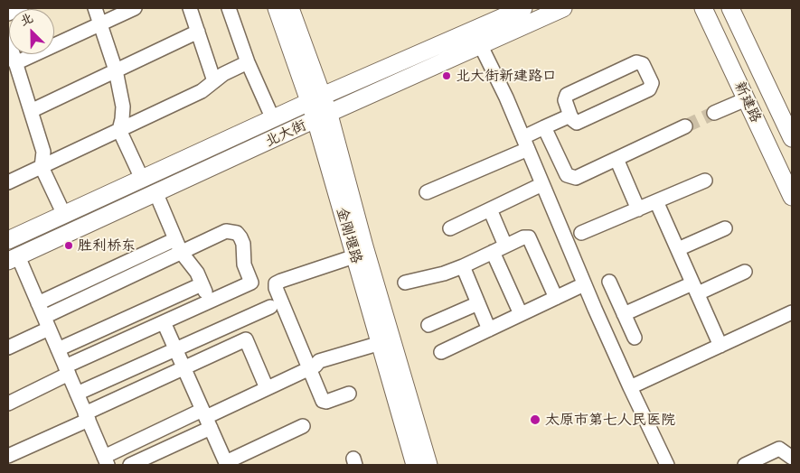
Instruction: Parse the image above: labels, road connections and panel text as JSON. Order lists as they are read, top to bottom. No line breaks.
{"streets":{"main road":["新建路","北大街","金刚堰路"]},"crossings":[["北大街","金刚堰路"]],"places":["北大街新建路口","胜利桥东","太原市第七人民医院"],"north":"top left"}
